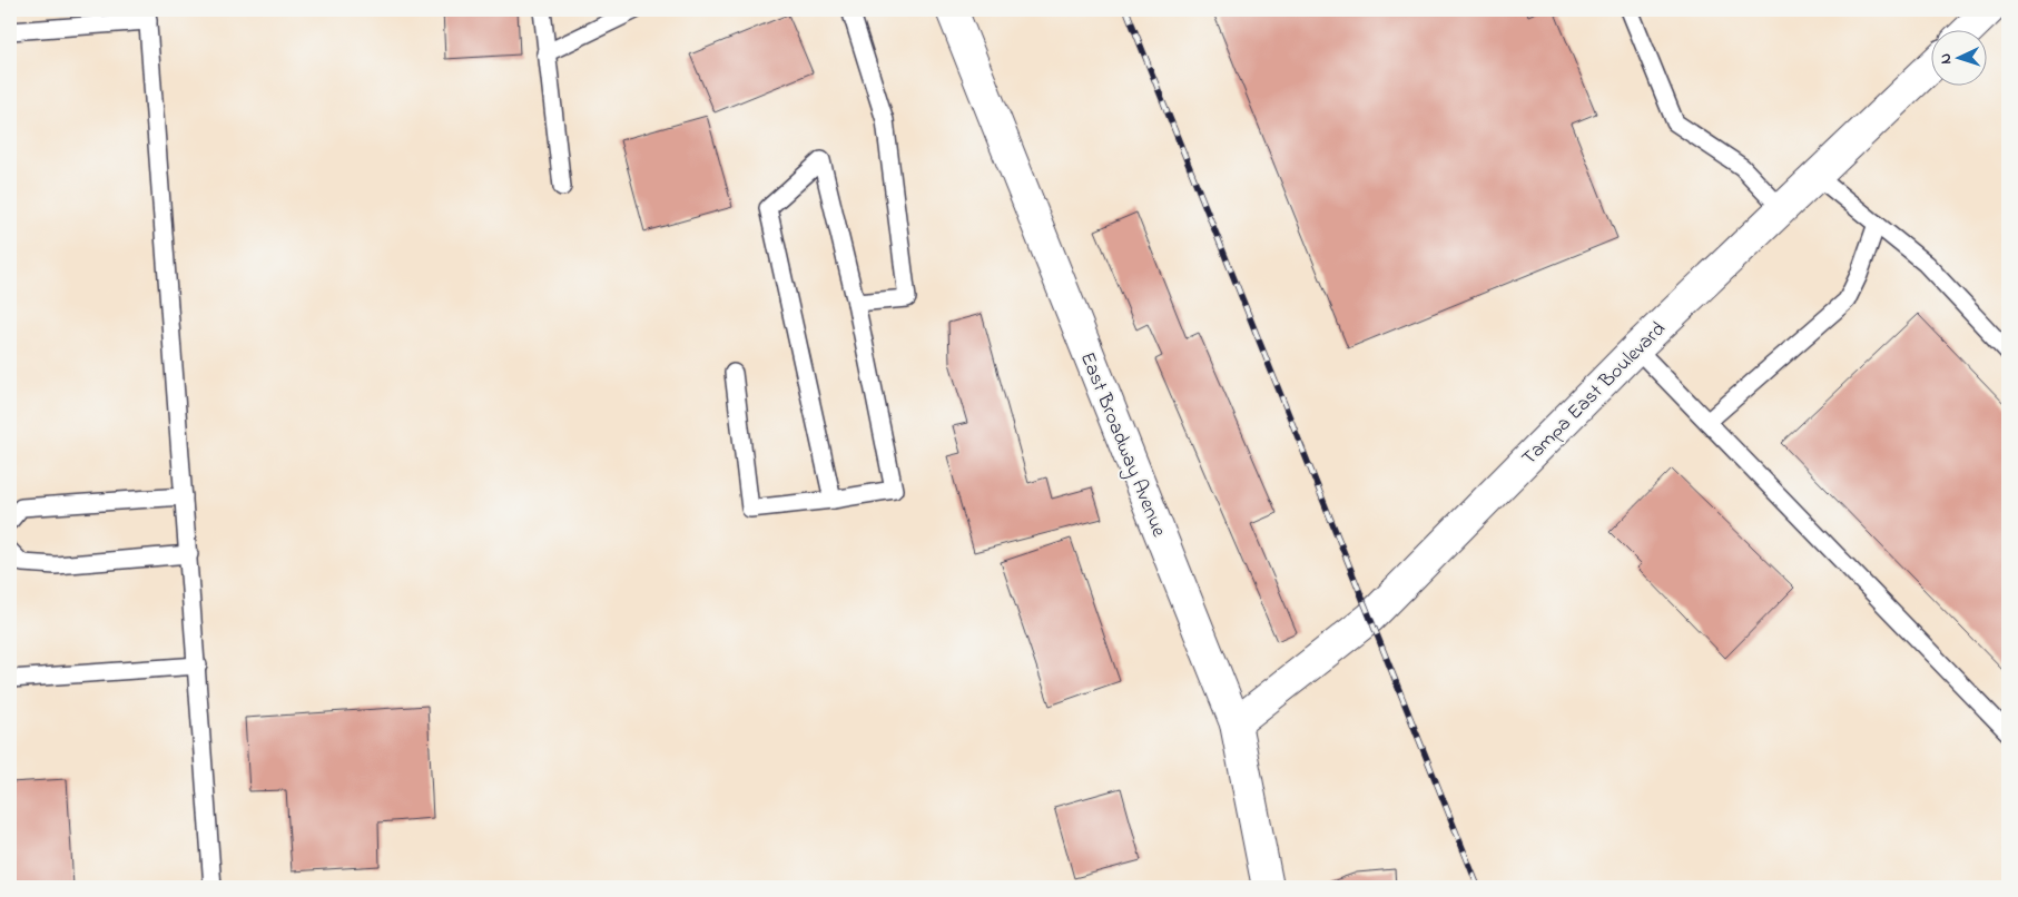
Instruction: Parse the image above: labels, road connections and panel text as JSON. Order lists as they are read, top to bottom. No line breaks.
{"streets":{"main road":["Tampa East Boulevard","East Broadway Avenue"]},"crossings":[["Tampa East Boulevard","East Broadway Avenue"]],"north":"left"}
